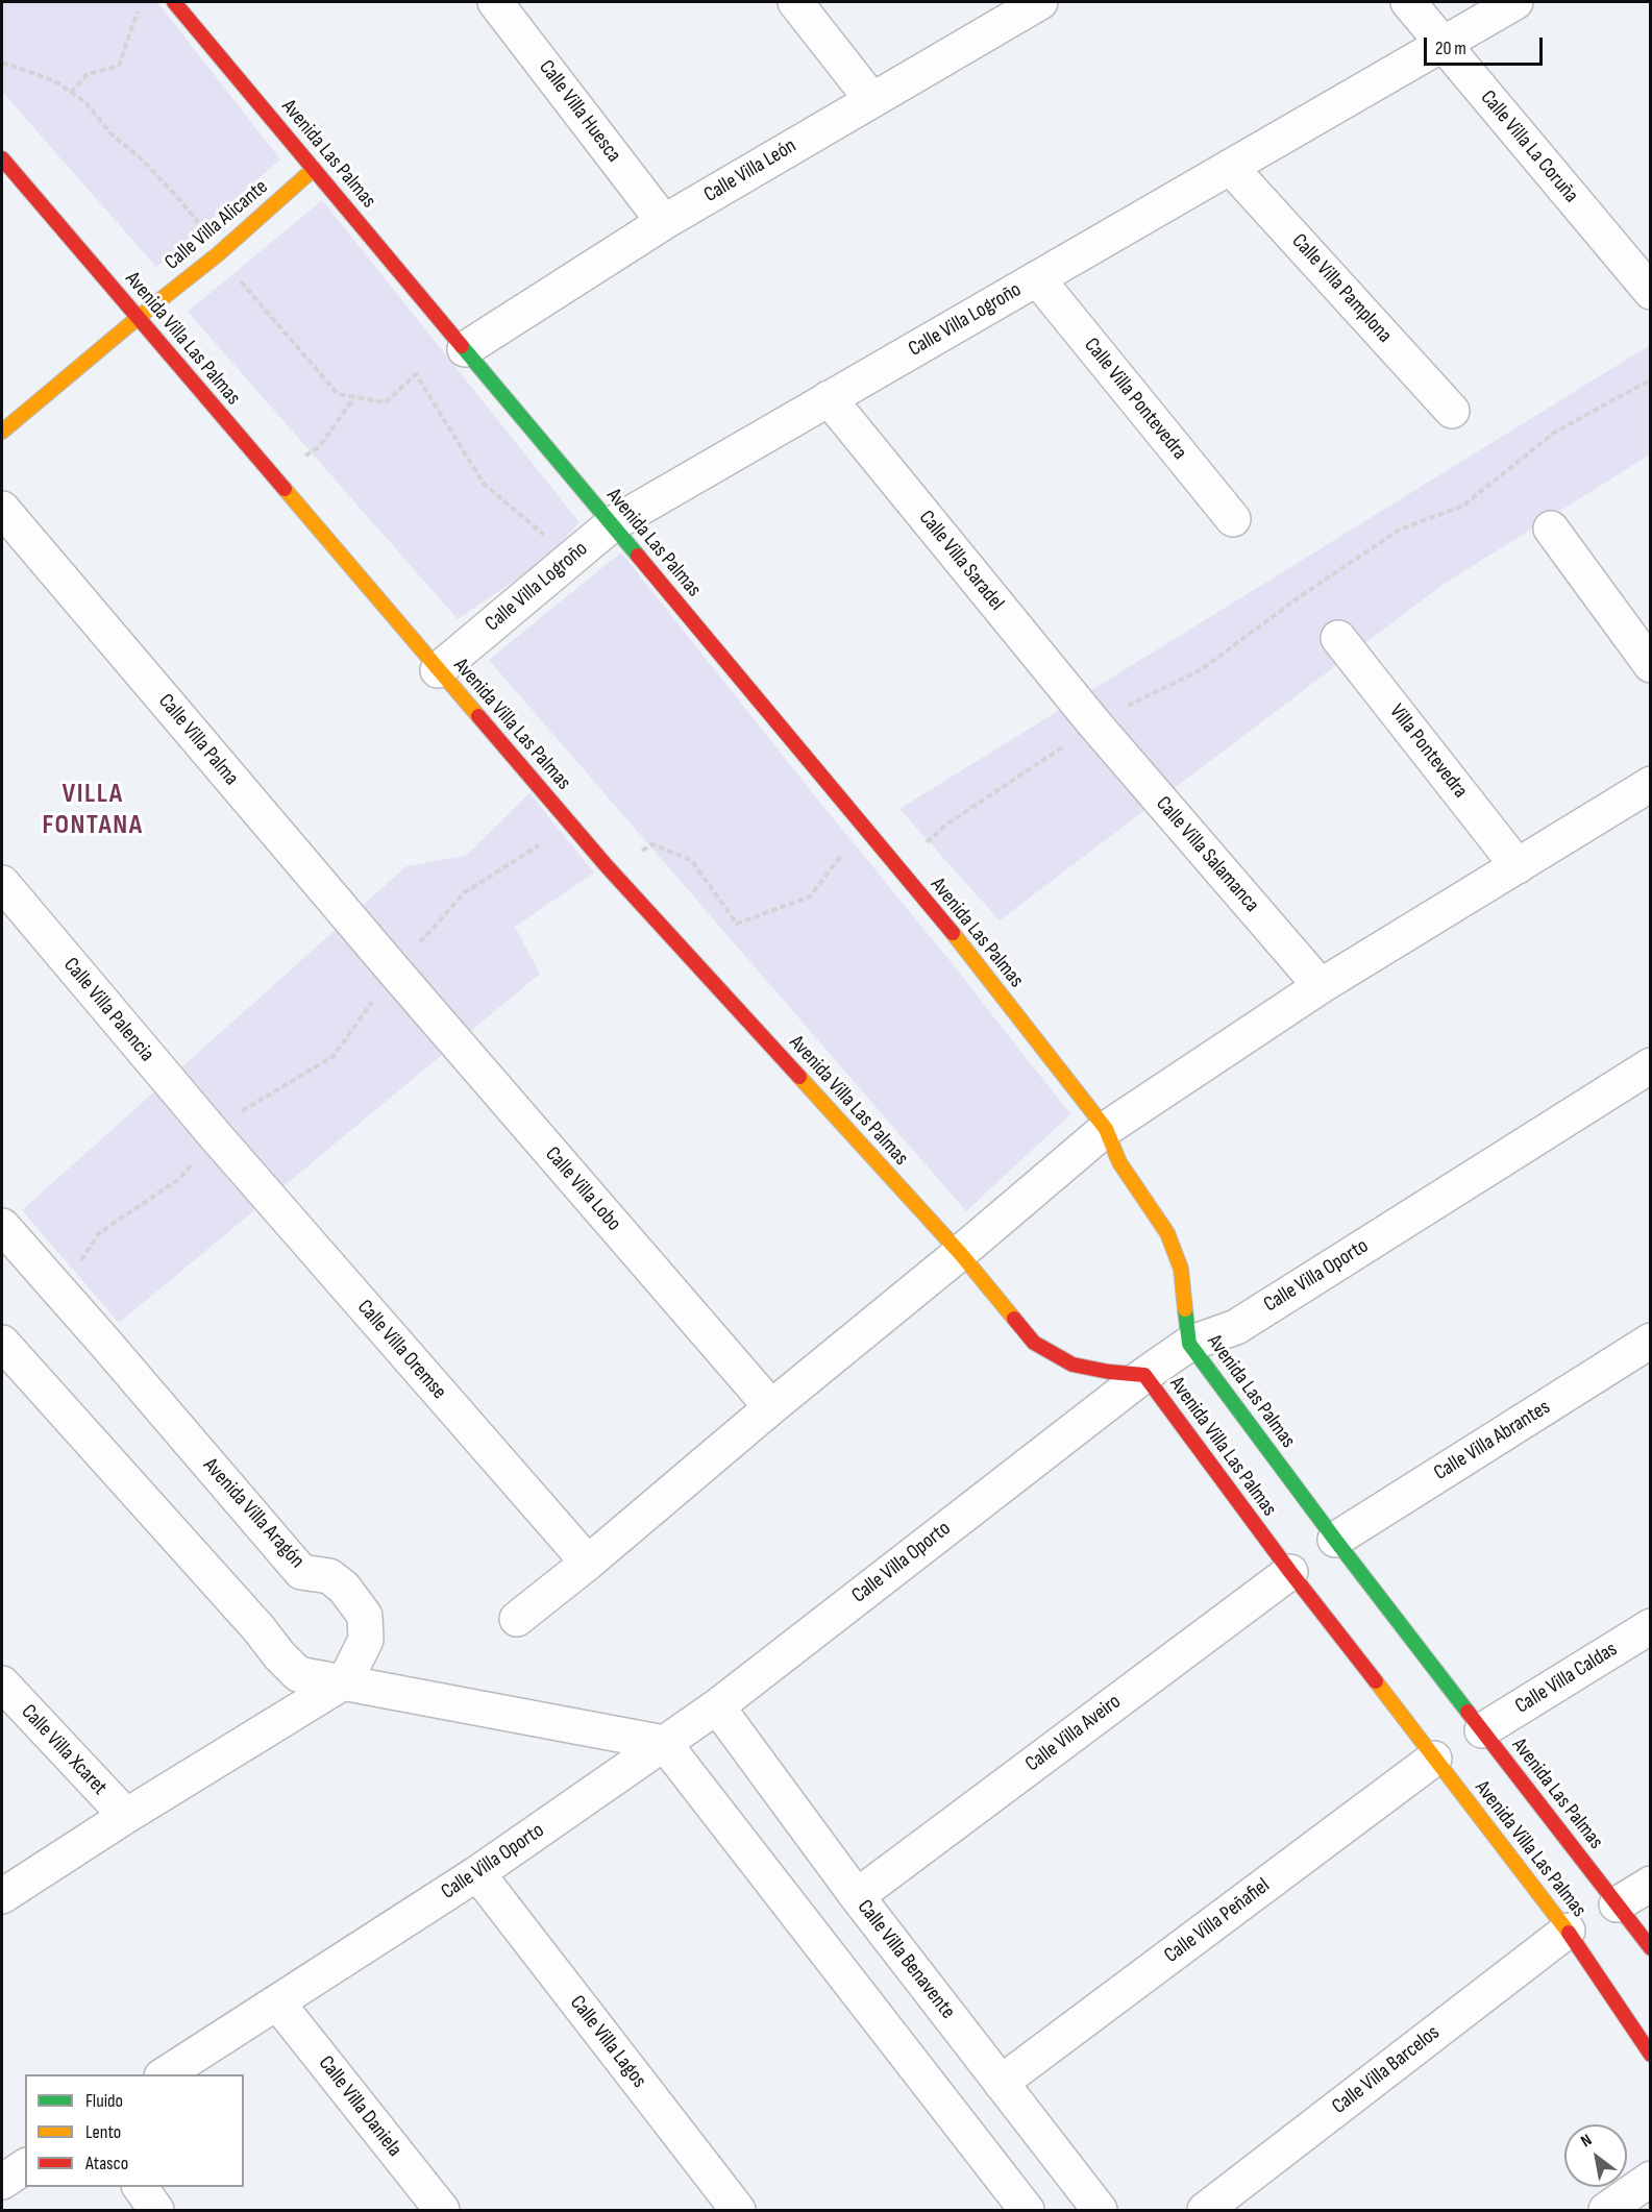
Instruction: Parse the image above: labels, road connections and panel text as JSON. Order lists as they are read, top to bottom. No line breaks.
{"streets":{"street":["Calle Villa Huesca","Calle Villa La Coruña","Avenida Las Palmas","Calle Villa León","Calle Villa Alicante","Calle Villa Pamplona","Calle Villa Logroño","Avenida Villa Las Palmas","Calle Villa Pontevedra","Calle Villa Saradel","Calle Villa Palma","Villa Pontevedra","Calle Villa Salamanca","Calle Villa Palencia","Calle Villa Lobo","Calle Villa Oporto","Calle Villa Oremse","Calle Villa Abrantes","Avenida Villa Aragón","Calle Villa Caldas","Calle Villa Aveiro","Calle Villa Xcaret","Calle Villa Peñafiel","Calle Villa Benavente","Calle Villa Lagos","Calle Villa Barcelos","Calle Villa Daniela"]},"crossings":[["Calle Villa Huesca","Calle Villa León"],["Calle Villa La Coruña","Calle Villa Logroño"],["Avenida Las Palmas","Calle Villa León"],["Avenida Las Palmas","Calle Villa Alicante"],["Avenida Las Palmas","Calle Villa Logroño"],["Avenida Las Palmas","Calle Villa Oporto"],["Avenida Las Palmas","Calle Villa Abrantes"],["Avenida Las Palmas","Calle Villa Caldas"],["Calle Villa Alicante","Avenida Villa Las Palmas"],["Calle Villa Pamplona","Calle Villa Logroño"],["Calle Villa Logroño","Avenida Villa Las Palmas"],["Calle Villa Logroño","Calle Villa Pontevedra"],["Calle Villa Logroño","Calle Villa Saradel"],["Avenida Villa Las Palmas","Calle Villa Oporto"],["Avenida Villa Las Palmas","Calle Villa Aveiro"],["Avenida Villa Las Palmas","Calle Villa Peñafiel"],["Avenida Villa Las Palmas","Calle Villa Barcelos"],["Calle Villa Saradel","Calle Villa Salamanca"],["Calle Villa Palma","Calle Villa Lobo"],["Calle Villa Palencia","Calle Villa Oremse"],["Calle Villa Oporto","Calle Villa Benavente"],["Calle Villa Oporto","Calle Villa Lagos"],["Calle Villa Oporto","Calle Villa Daniela"],["Calle Villa Aveiro","Calle Villa Benavente"],["Calle Villa Peñafiel","Calle Villa Benavente"]],"districts":["VILLA FONTANA"],"legend":["Fluido","Lento","Atasco"],"scale_bar":"20 m","north":"top left"}
